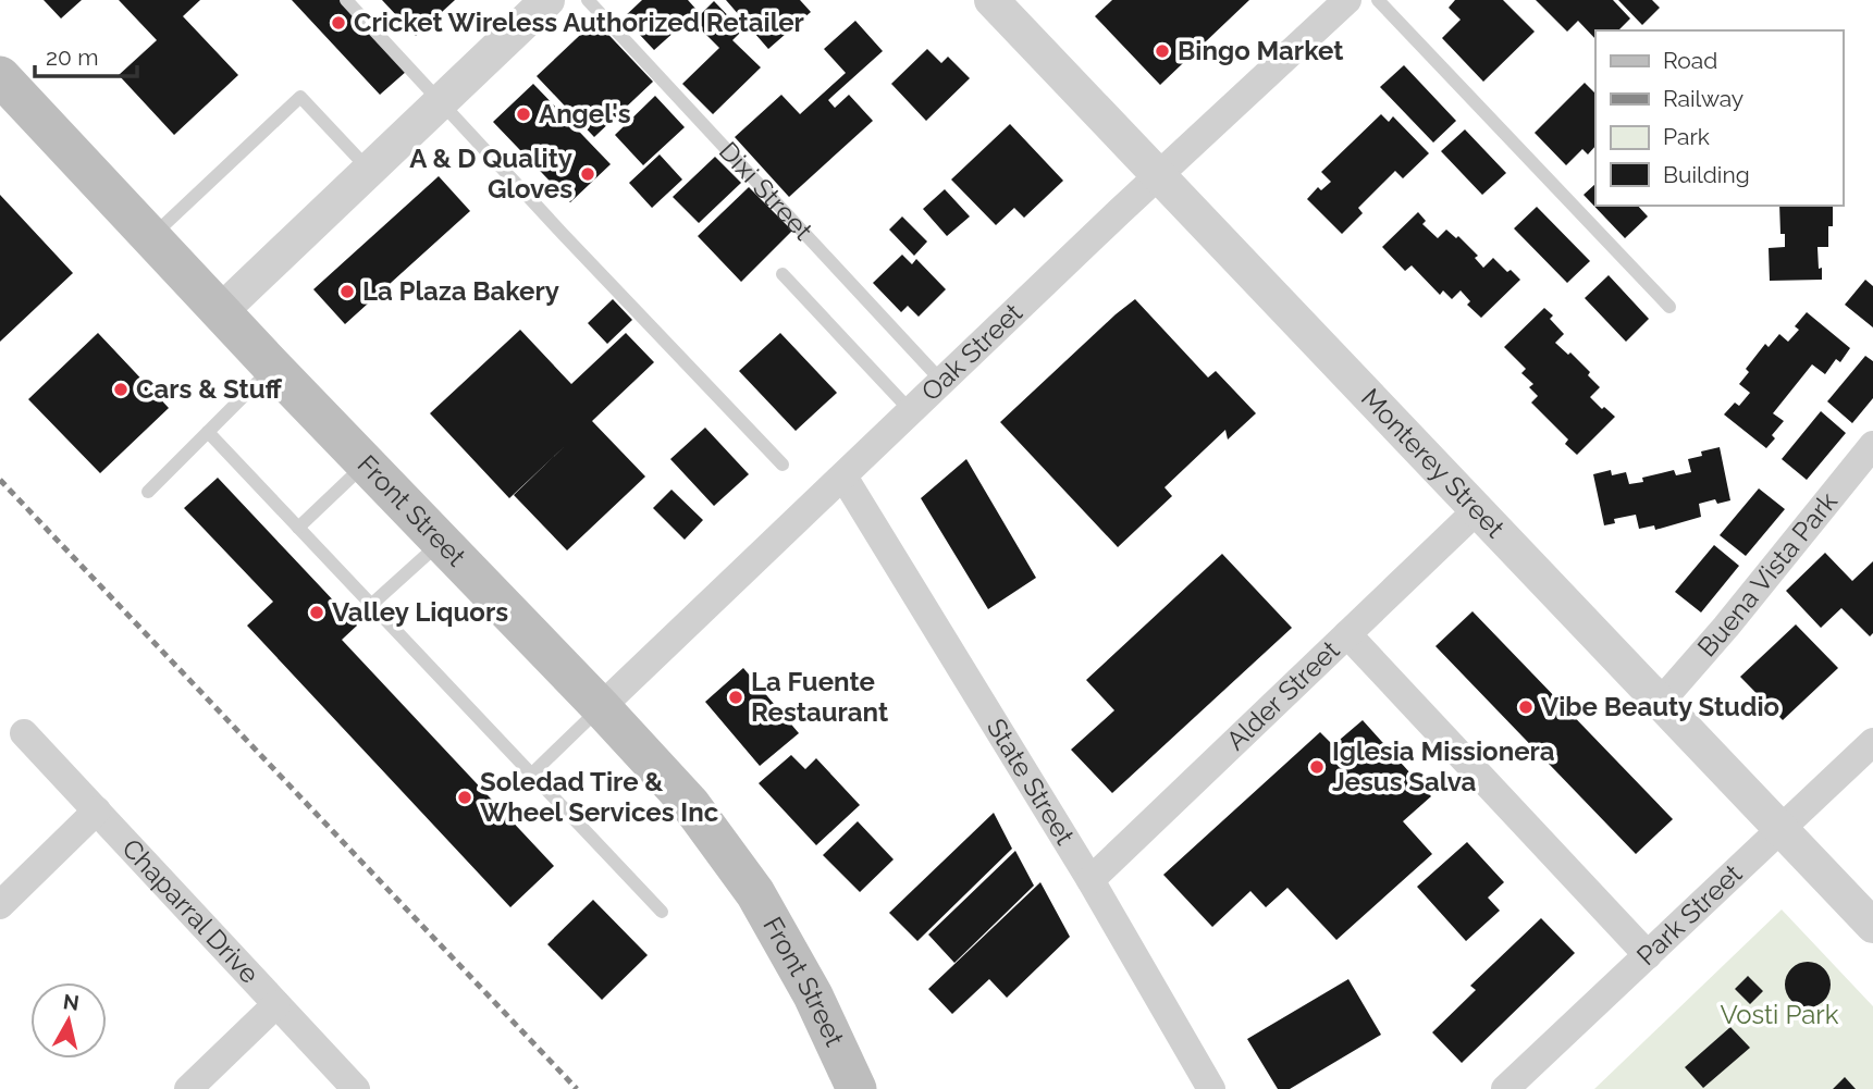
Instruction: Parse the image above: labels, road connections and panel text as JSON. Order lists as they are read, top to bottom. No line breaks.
{"streets":{"main road":["Front Street"],"street":["Oak Street","Monterey Street","Buena Vista Park","Alder Street","State Street","Chaparral Drive","Park Street"],"lane":["Dixi Street"]},"crossings":[["Dixi Street","Oak Street"],["Oak Street","Monterey Street"],["Oak Street","Front Street"],["Oak Street","State Street"],["Monterey Street","Buena Vista Park"],["Monterey Street","Alder Street"],["Monterey Street","Park Street"],["Alder Street","State Street"]],"parks":["Vosti Park"],"places":["Cricket Wireless Authorized Retailer","Bingo Market","Angel's","A & D Quality Gloves","La Plaza Bakery","Cars & Stuff","Valley Liquors","La Fuente Restaurant","Vibe Beauty Studio","Iglesia Missionera Jesus Salva","Soledad Tire & Wheel Services Inc"],"legend":["Road","Railway","Park","Building"],"scale_bar":"20 m","north":"top"}
